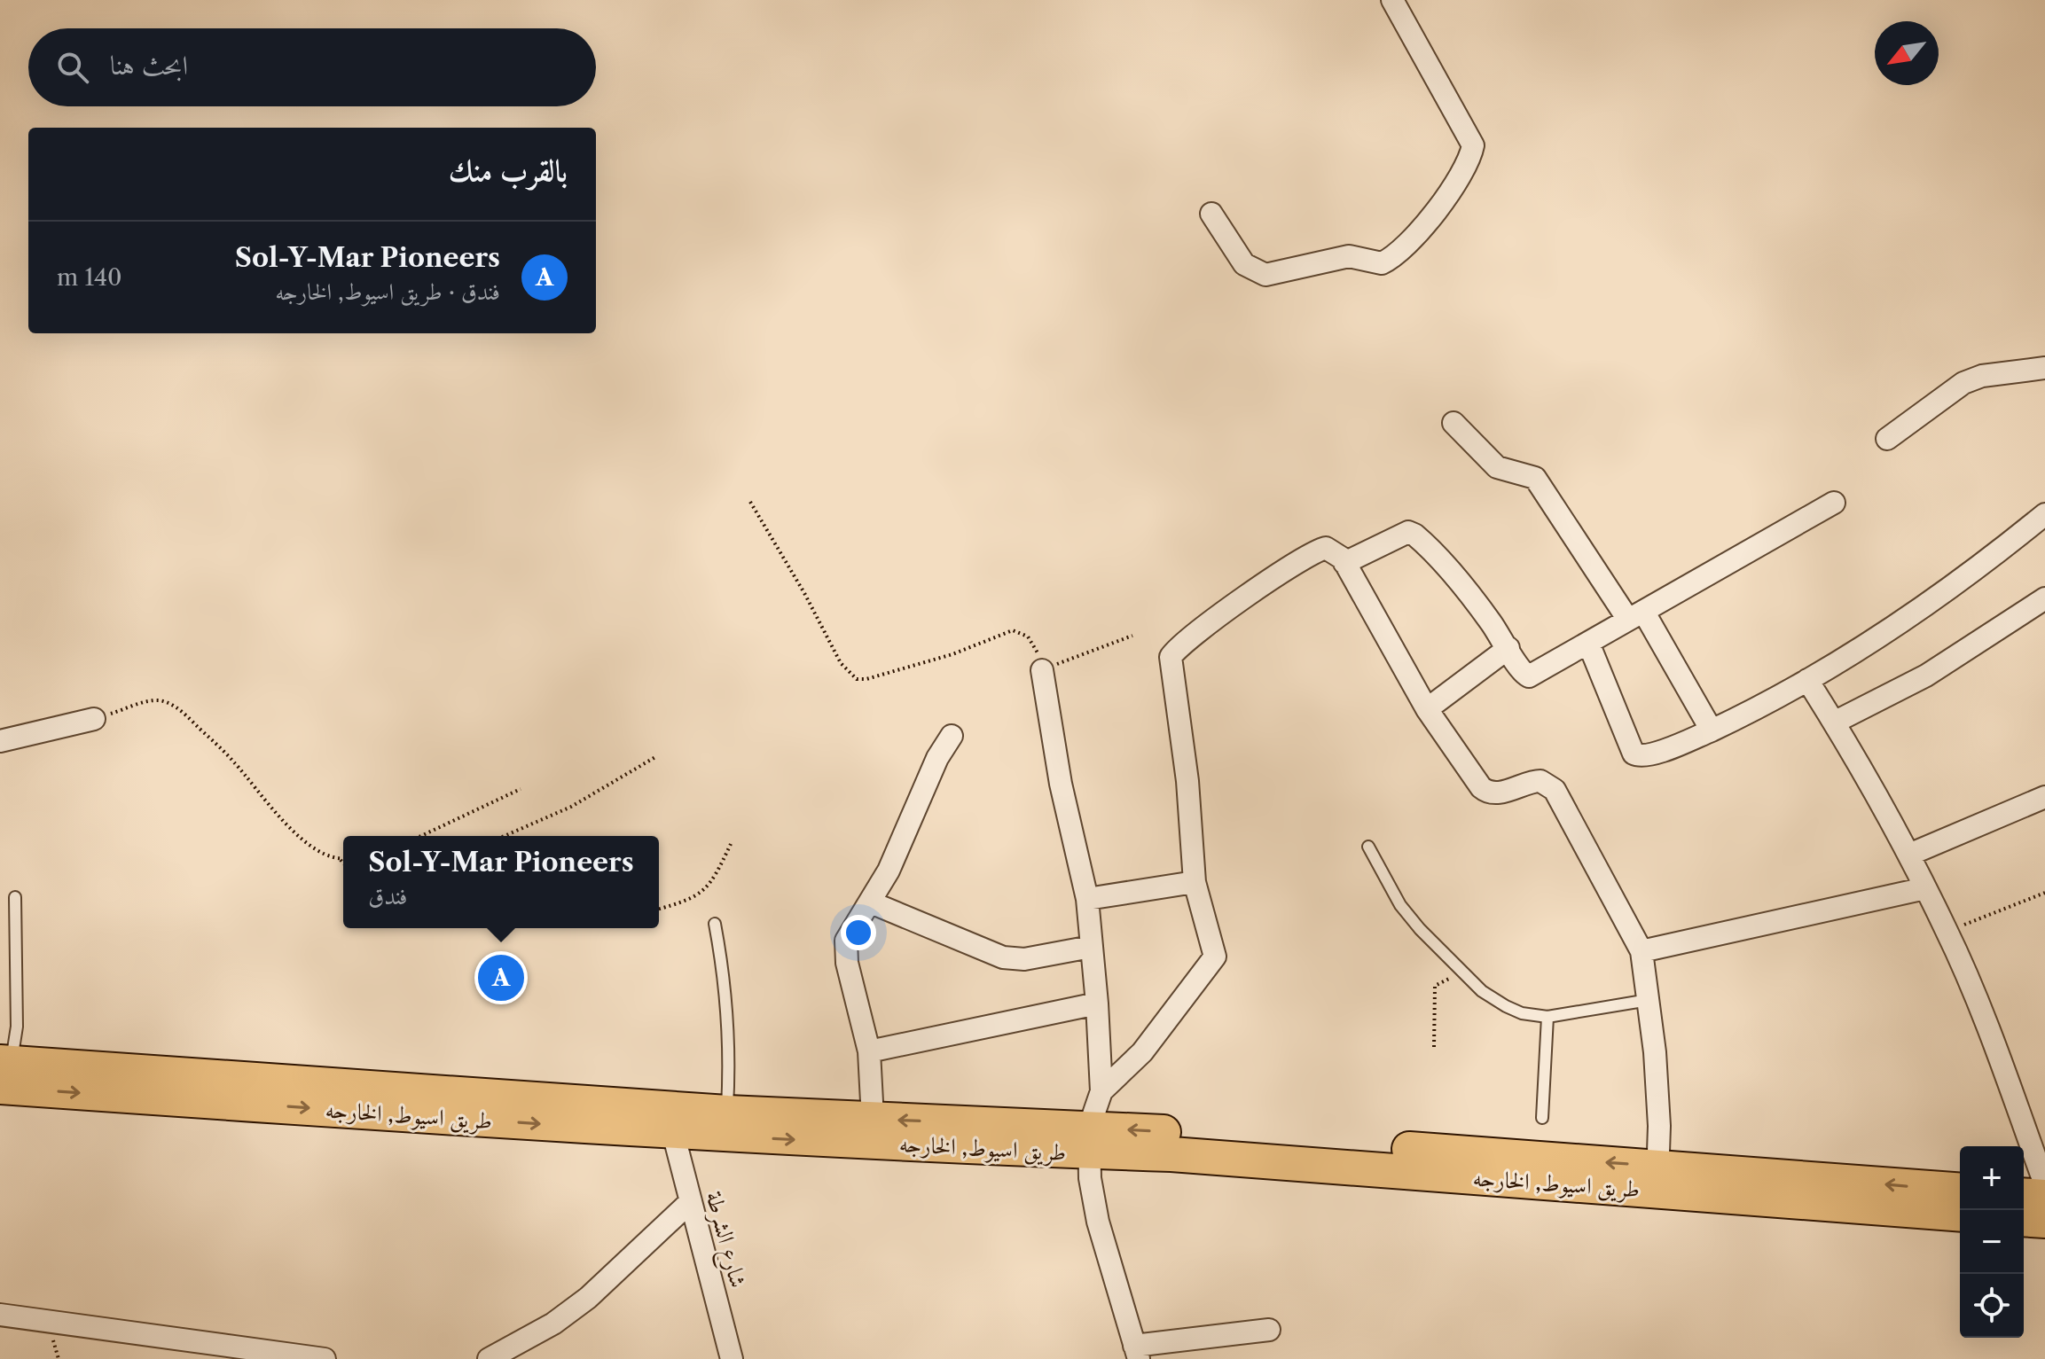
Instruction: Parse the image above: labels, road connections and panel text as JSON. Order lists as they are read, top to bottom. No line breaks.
{"streets":{"highway":["طريق اسيوط, الخارجه"],"street":["شارع الشرطة"]},"crossings":[["طريق اسيوط, الخارجه","شارع الشرطة"]],"north":"bottom left","page":{"search":"ابحث هنا","heading":"بالقرب منك","list":[{"mark":"A","name":"Sol-Y-Mar Pioneers","note":"فندق · طريق اسيوط, الخارجه","value":"140 m"}],"popup":["Sol-Y-Mar Pioneers","فندق"],"pins":"A","map_buttons":["+","−"]}}
